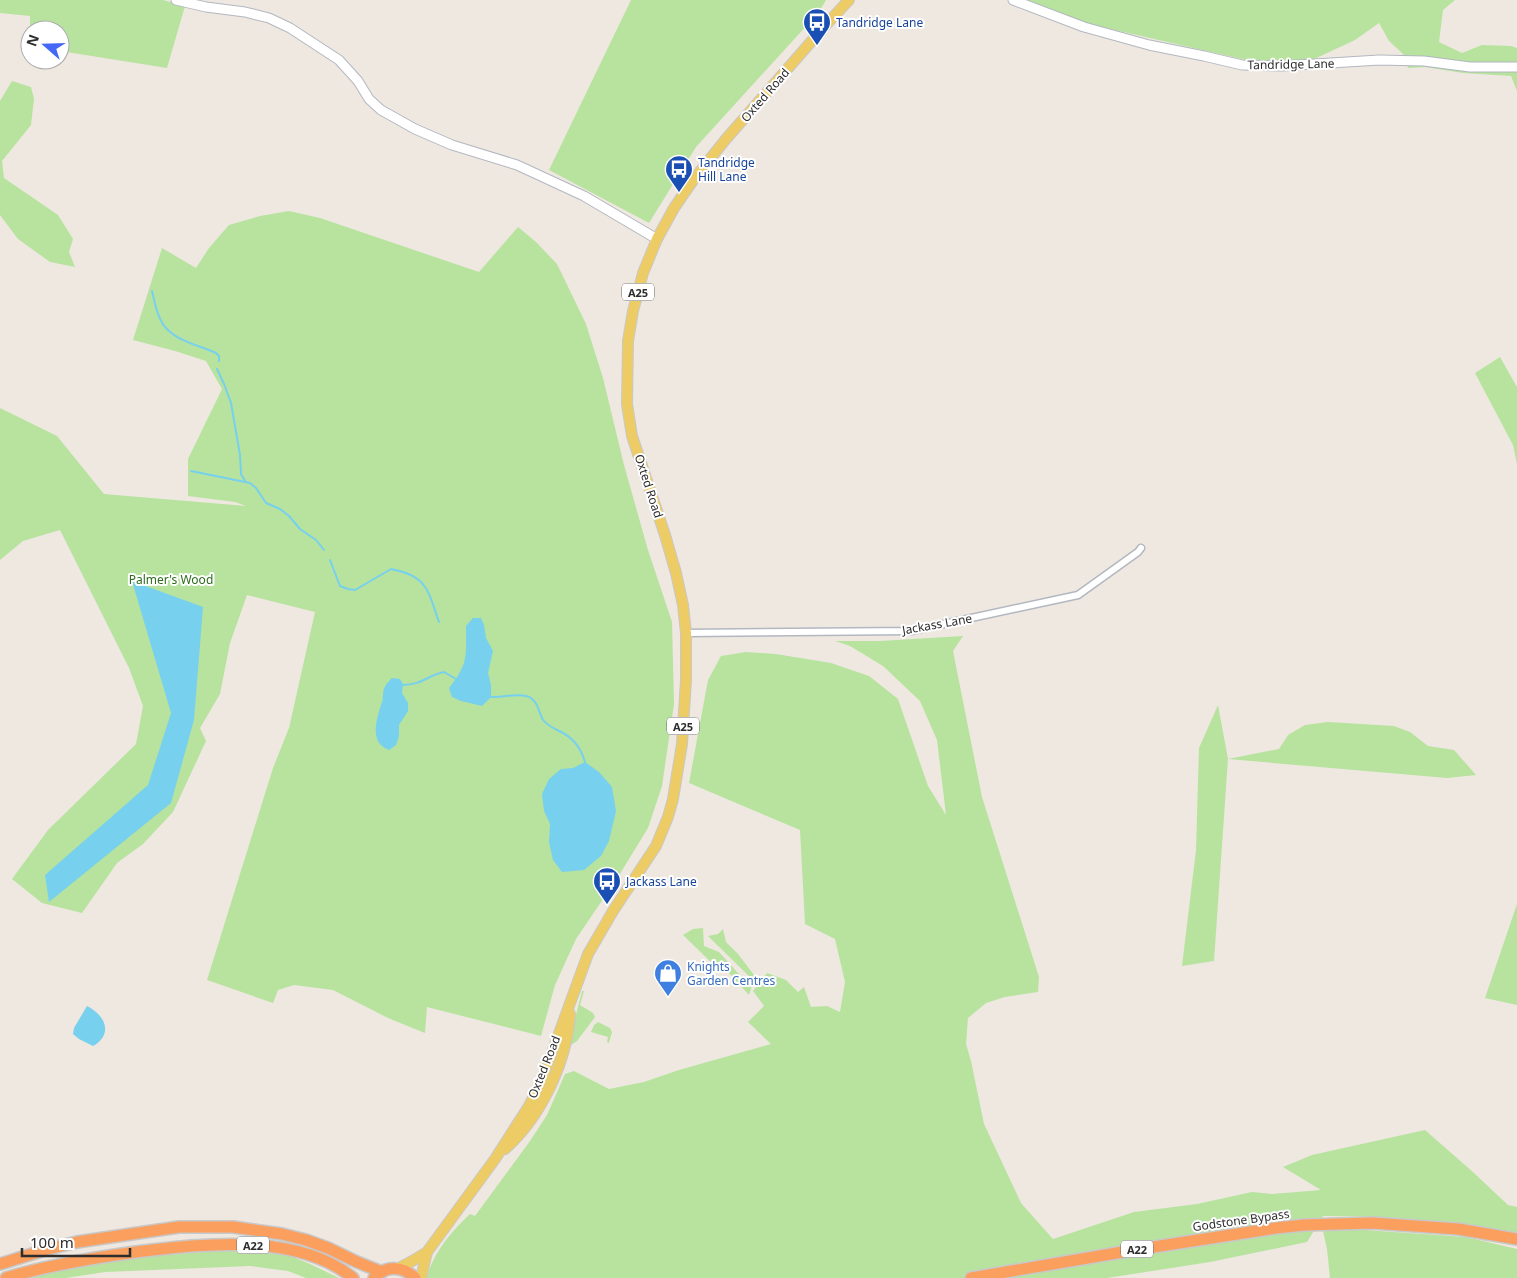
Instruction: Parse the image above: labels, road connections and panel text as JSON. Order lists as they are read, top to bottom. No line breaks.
{"streets":{"highway":["Godstone Bypass","A22"],"main road":["Oxted Road","A25"],"street":["Tandridge Lane","Jackass Lane"]},"crossings":[["Oxted Road","Jackass Lane"]],"parks":["Palmer's Wood"],"places":{"bus stop":["Tandridge Lane","Tandridge Hill Lane","Jackass Lane"],"shop":["Knights Garden Centres"]},"scale_bar":"100 m","north":"left"}
